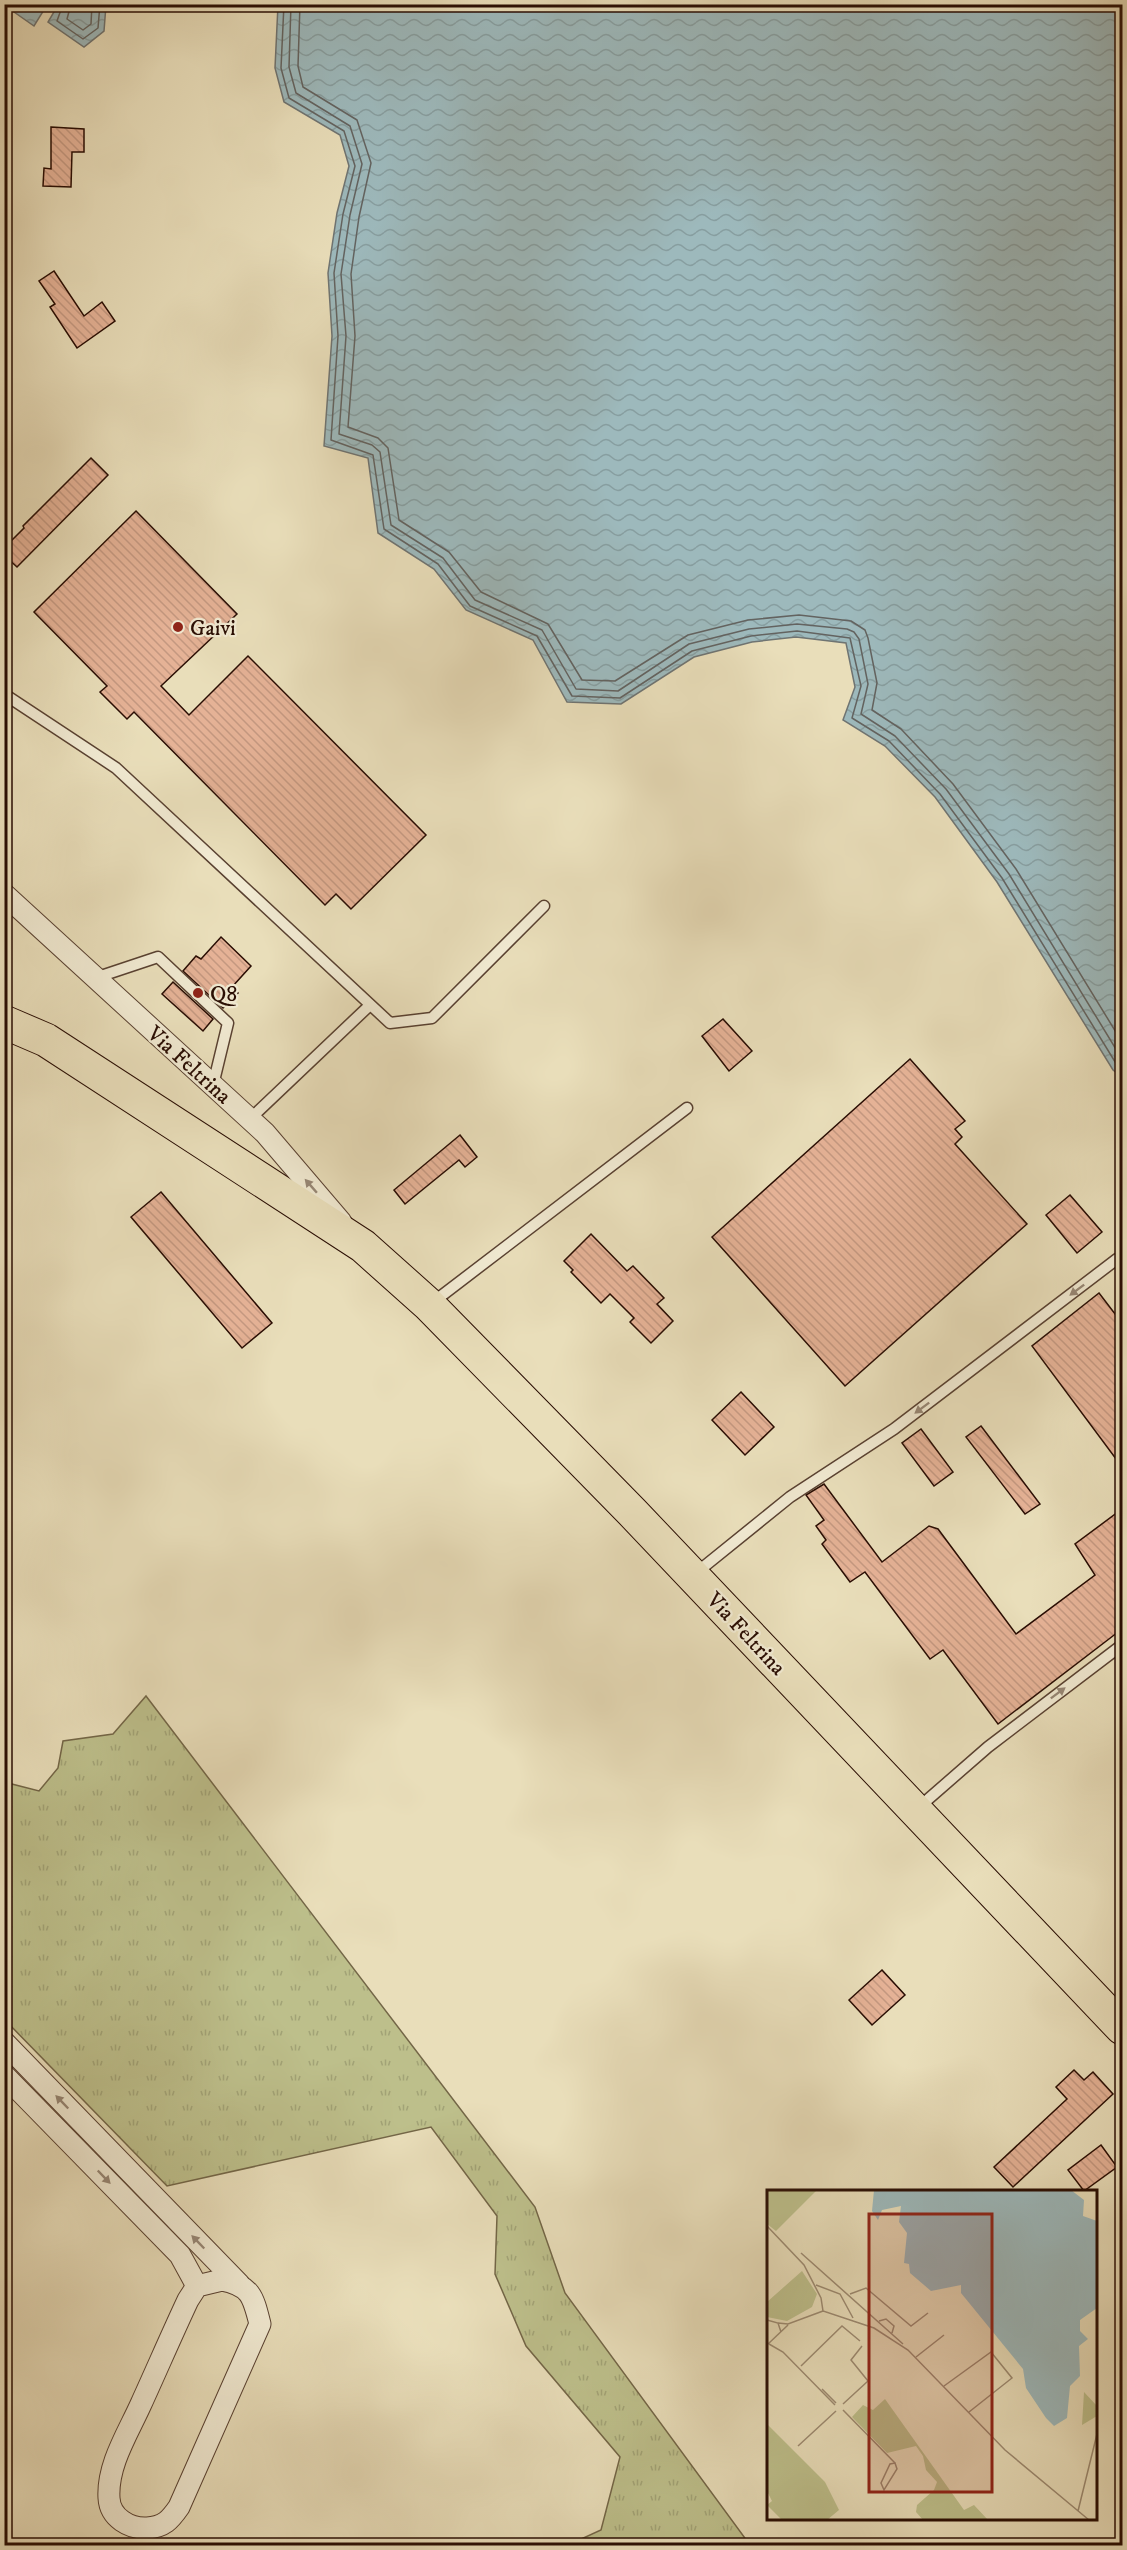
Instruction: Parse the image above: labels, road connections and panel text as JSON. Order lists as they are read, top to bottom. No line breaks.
{"streets":{"main road":["Via Feltrina"]},"places":["Gaivi","Q8"]}
